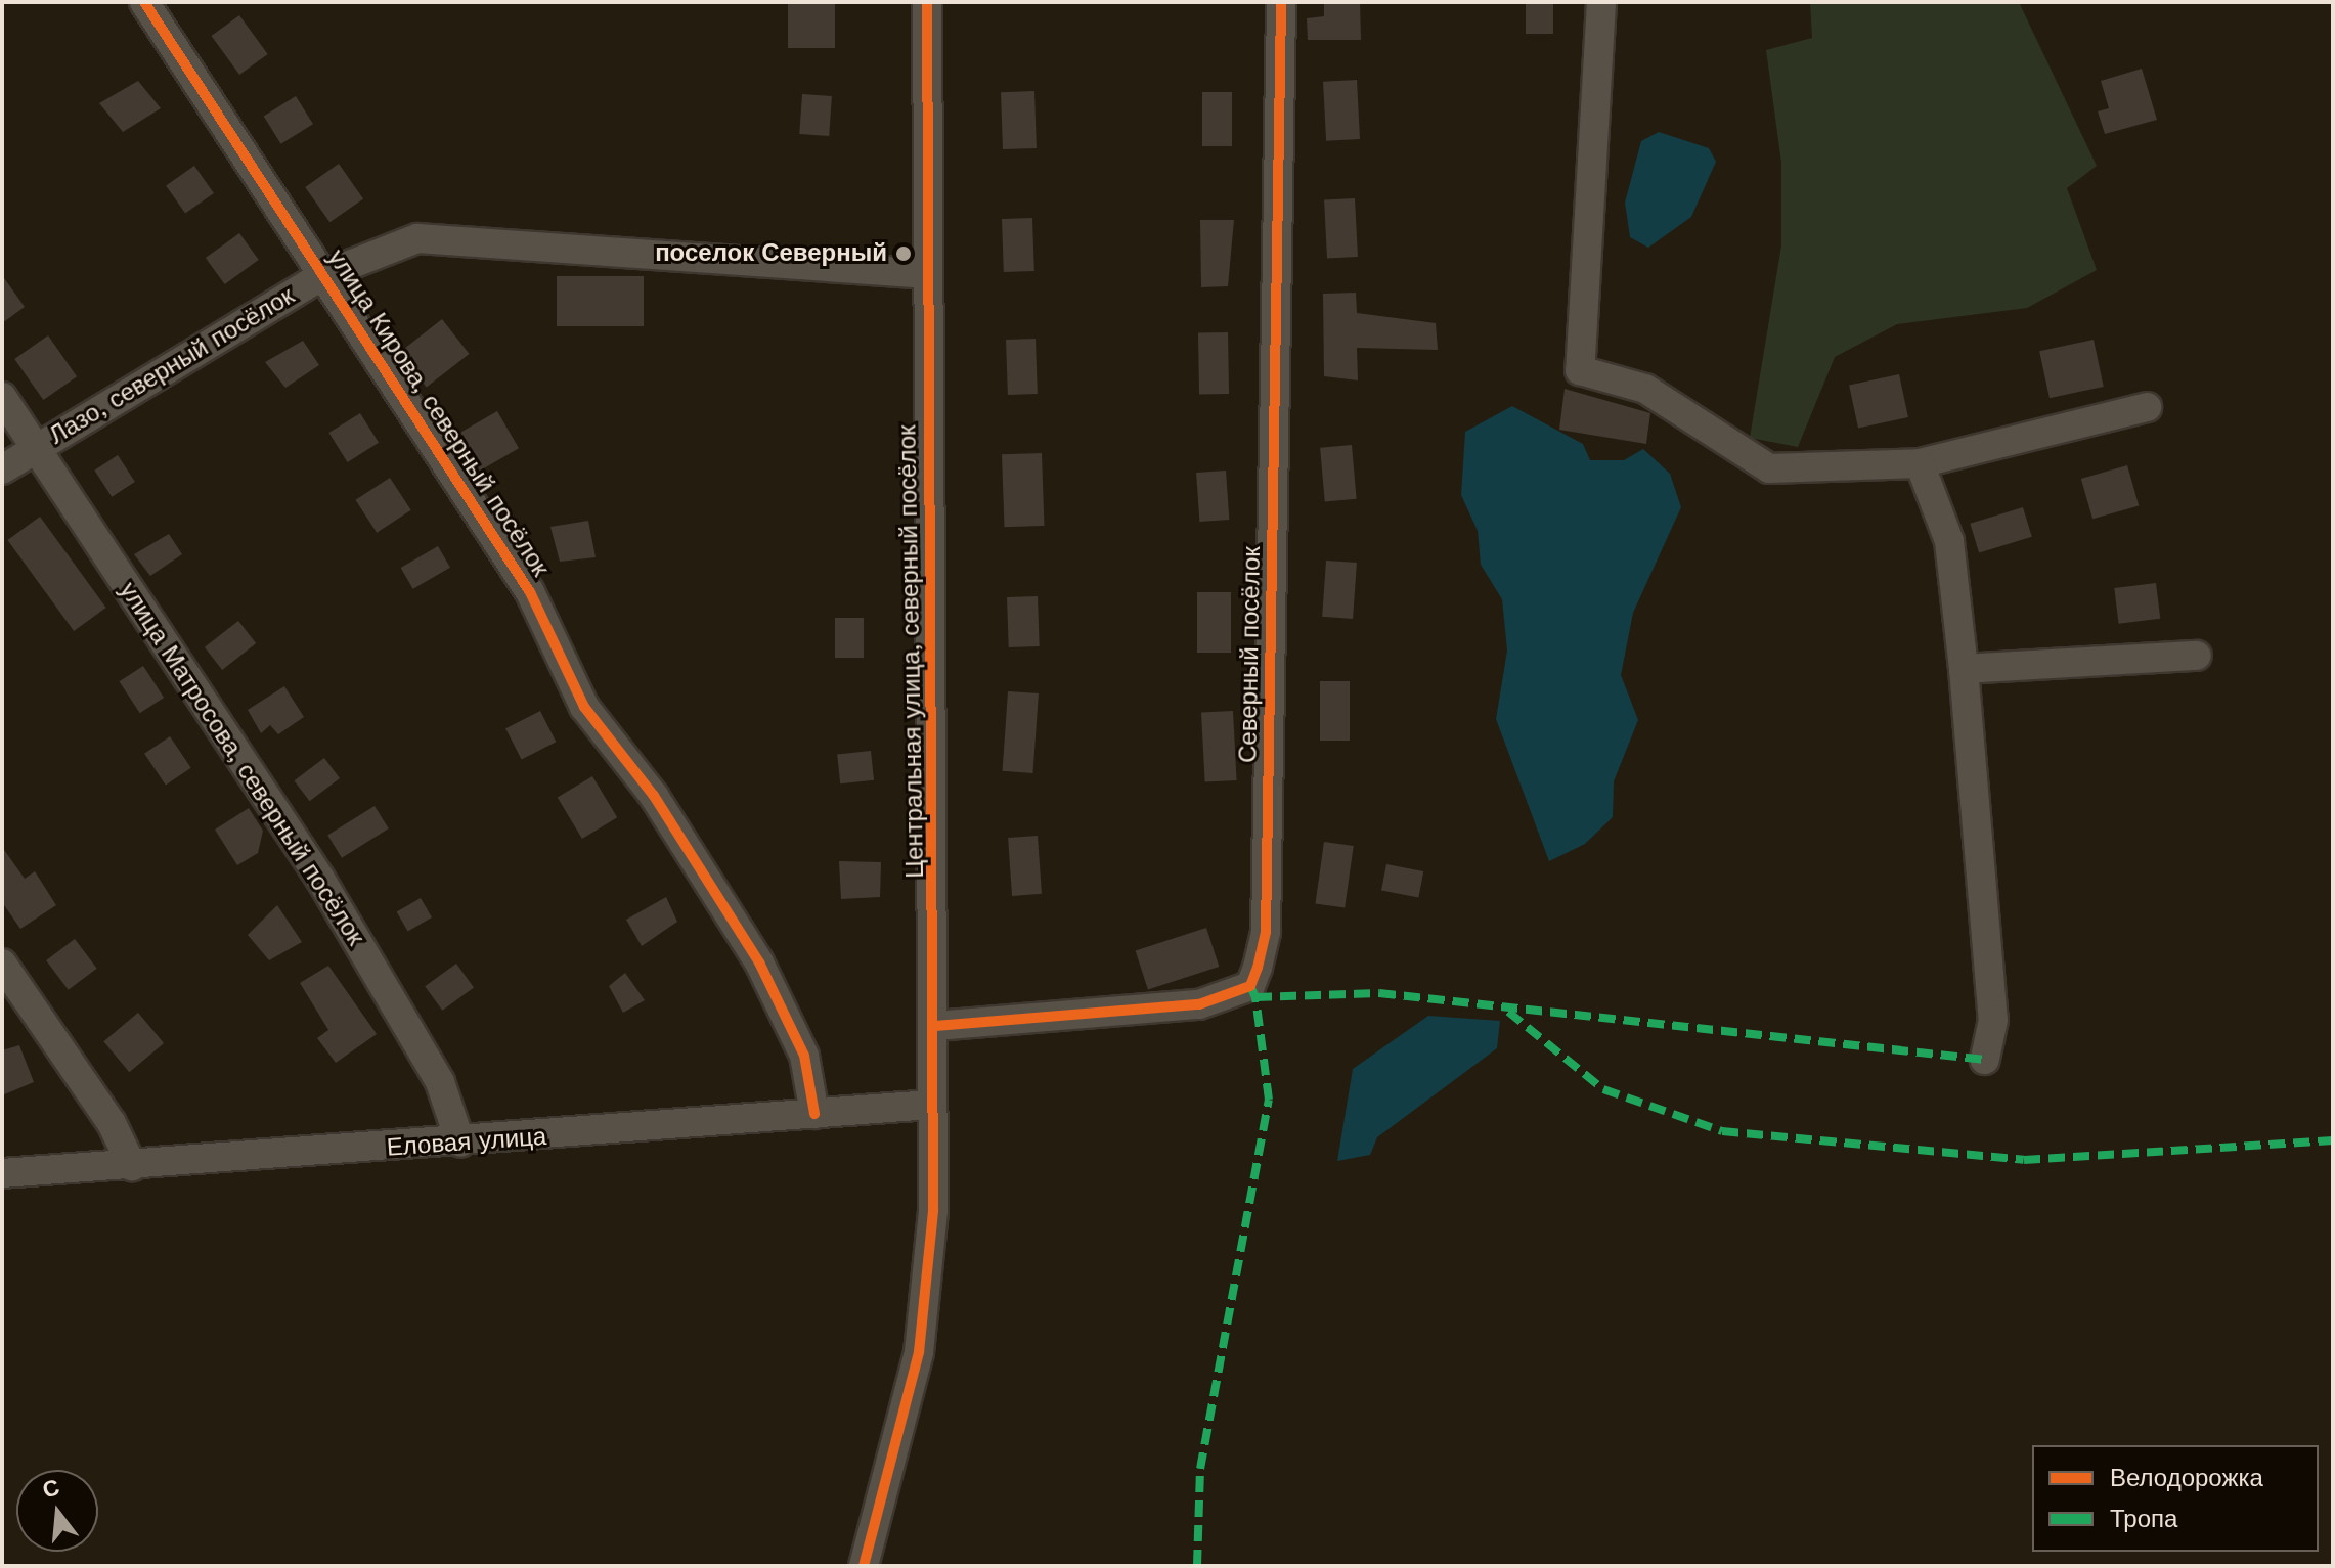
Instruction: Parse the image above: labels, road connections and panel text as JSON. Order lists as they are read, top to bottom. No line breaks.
{"streets":{"street":["Лазо, северный посёлок","улица Кирова, северный посёлок","Центральная улица, северный посёлок","Северный посёлок","улица Матросова, северный посёлок","Еловая улица"]},"crossings":[["Лазо, северный посёлок","улица Кирова, северный посёлок"],["Лазо, северный посёлок","Центральная улица, северный посёлок"],["Лазо, северный посёлок","улица Матросова, северный посёлок"],["улица Кирова, северный посёлок","Еловая улица"],["Центральная улица, северный посёлок","Северный посёлок"],["Центральная улица, северный посёлок","Еловая улица"],["улица Матросова, северный посёлок","Еловая улица"]],"places":["поселок Северный"],"legend":["Велодорожка","Тропа"],"north":"top"}
